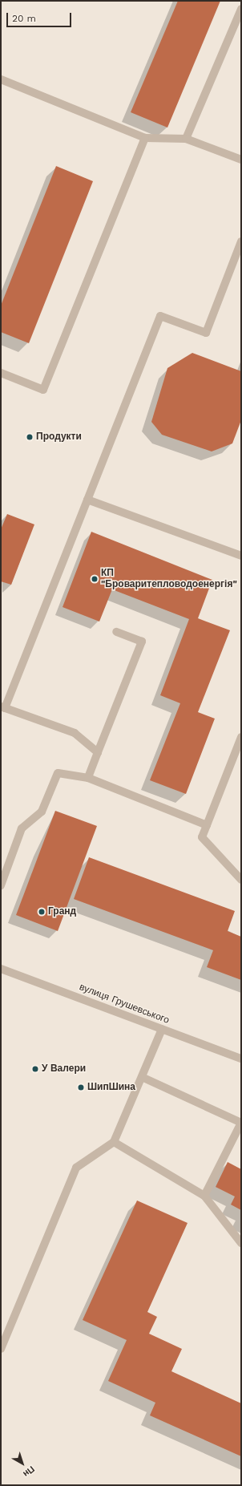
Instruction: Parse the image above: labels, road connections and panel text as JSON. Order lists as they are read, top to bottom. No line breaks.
{"streets":{"street":["вулиця Грушевського"]},"places":["Продукти","КП \"Броваритепловодоенергія\"","Гранд","У Валери","ШипШина"],"scale_bar":"20 m","north":"bottom right"}
